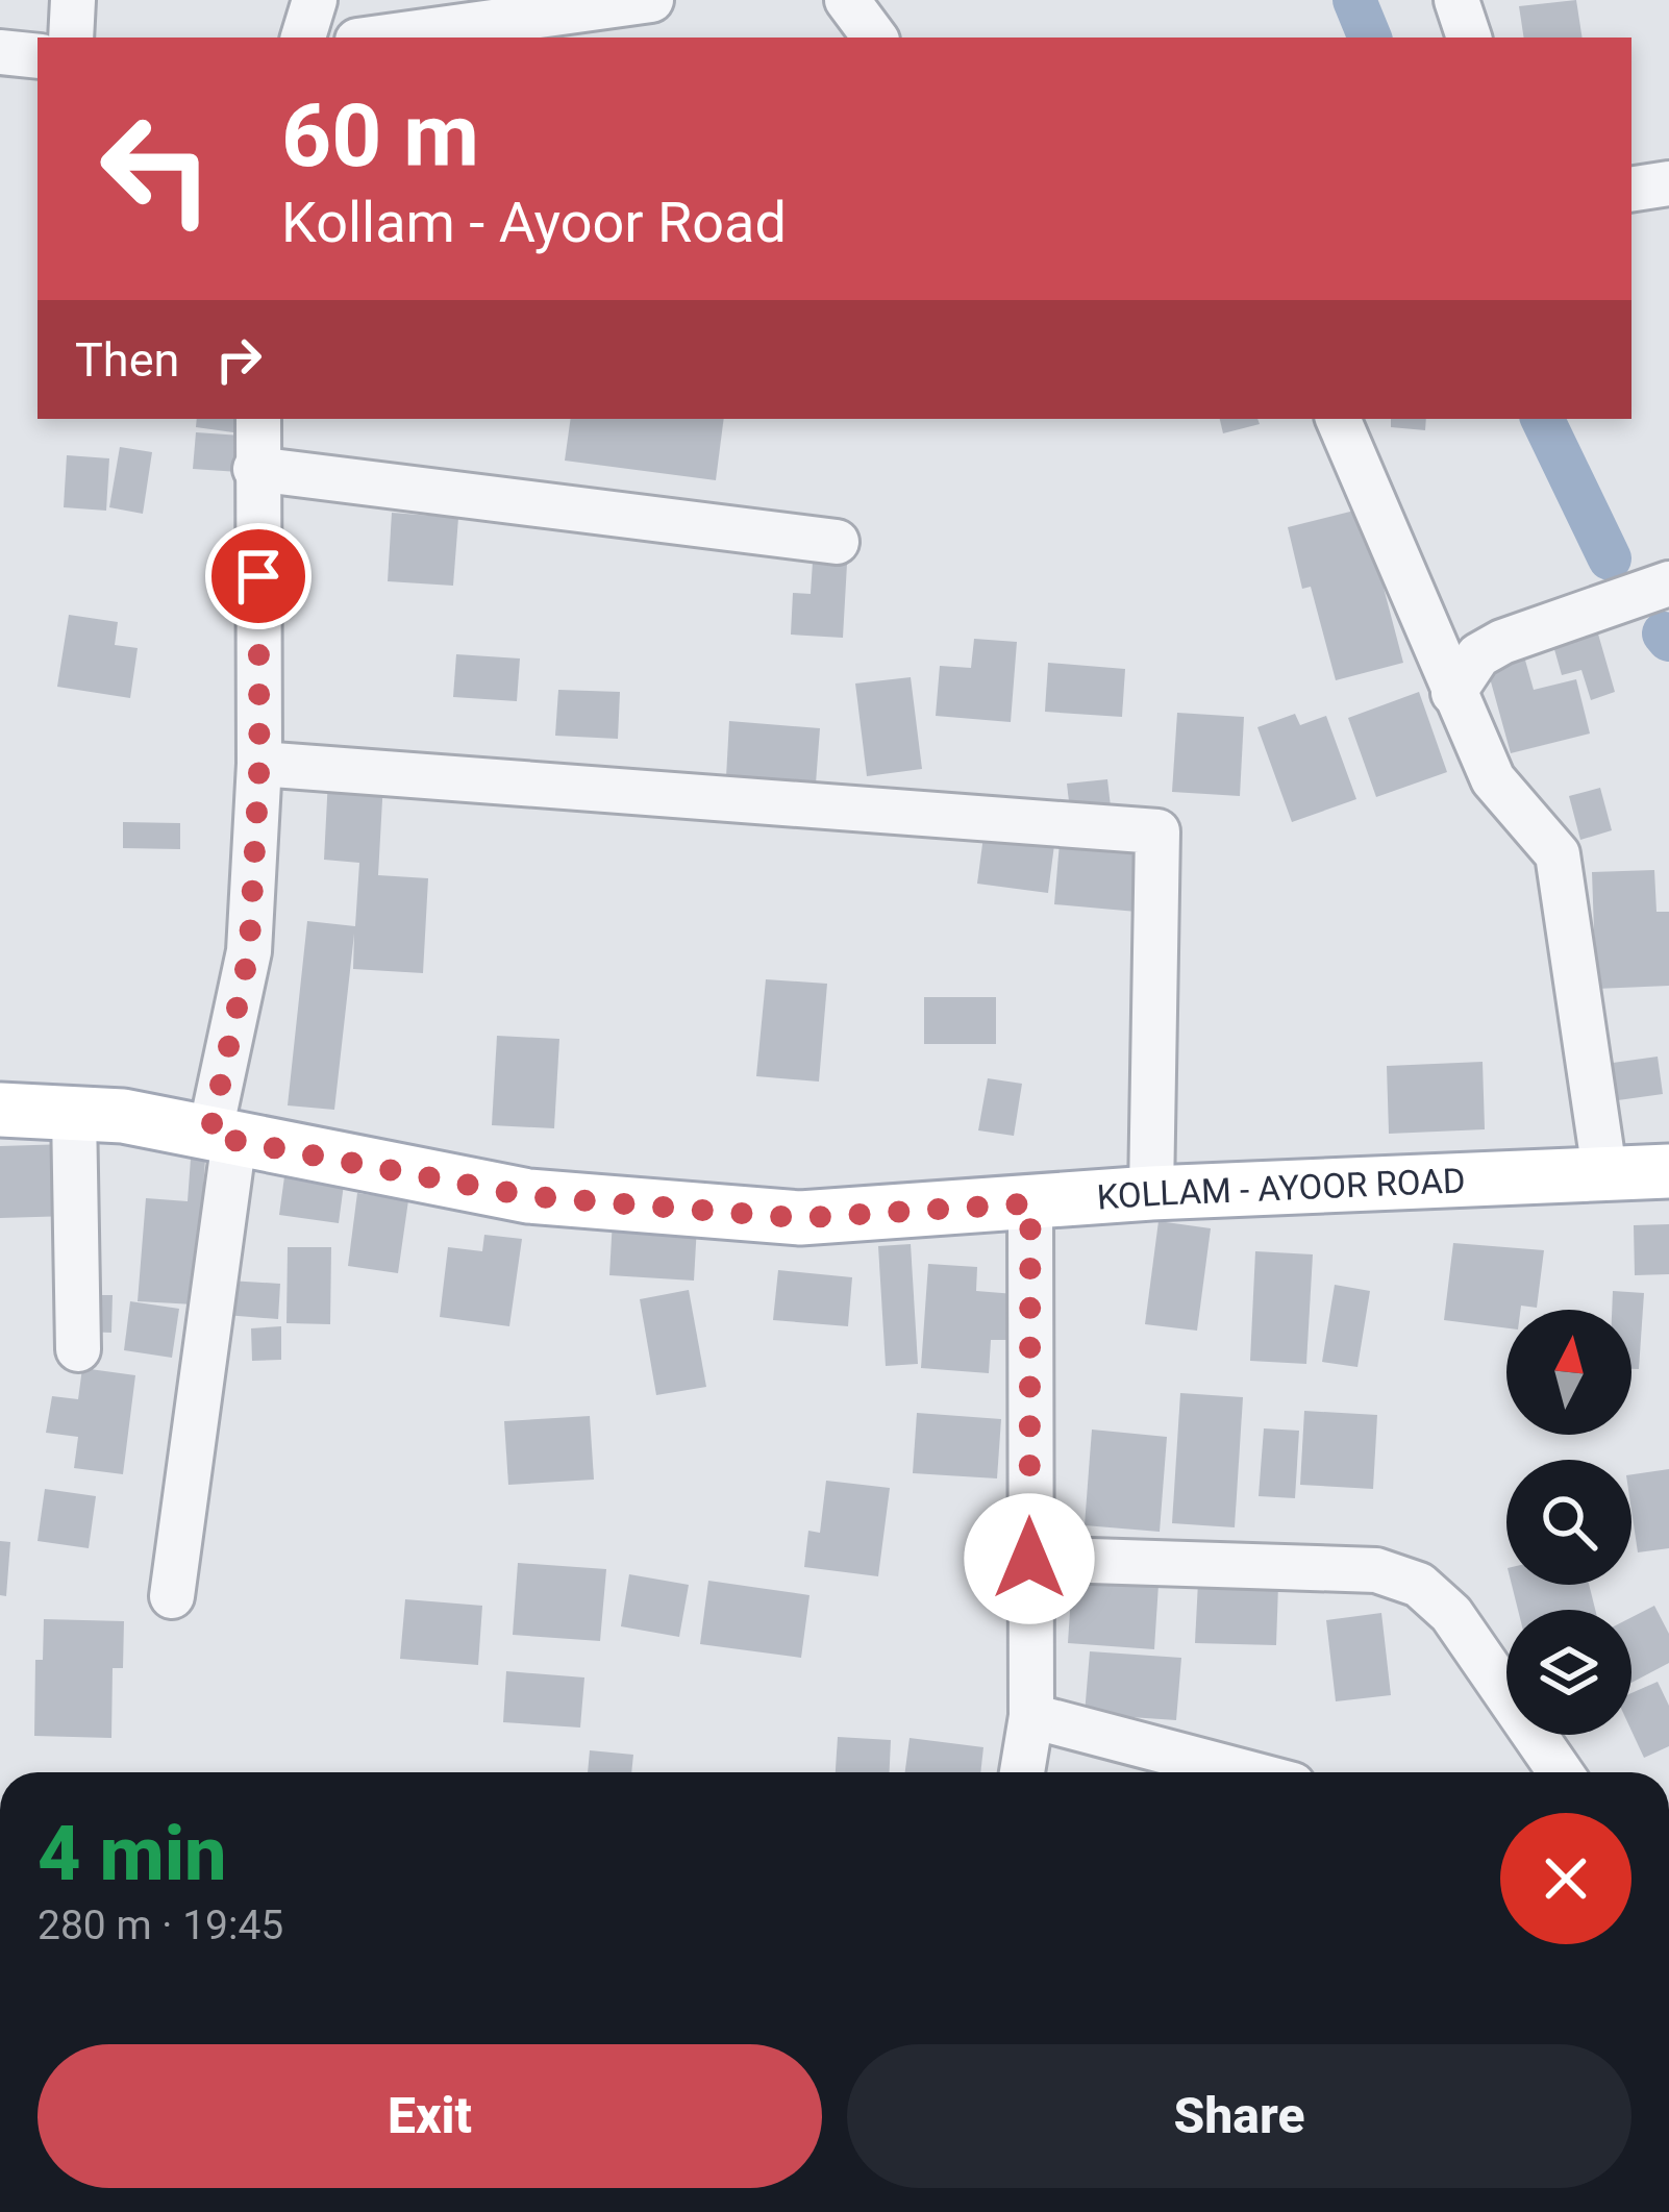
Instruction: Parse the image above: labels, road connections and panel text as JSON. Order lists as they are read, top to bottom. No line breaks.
{"streets":{"main road":["KOLLAM - AYOOR ROAD"]},"north":"top","page":{"turn":["60 m","Kollam - Ayoor Road"],"then":"Then","heading":["4 min","280 m · 19:45"],"buttons":["Exit","Share"]}}
